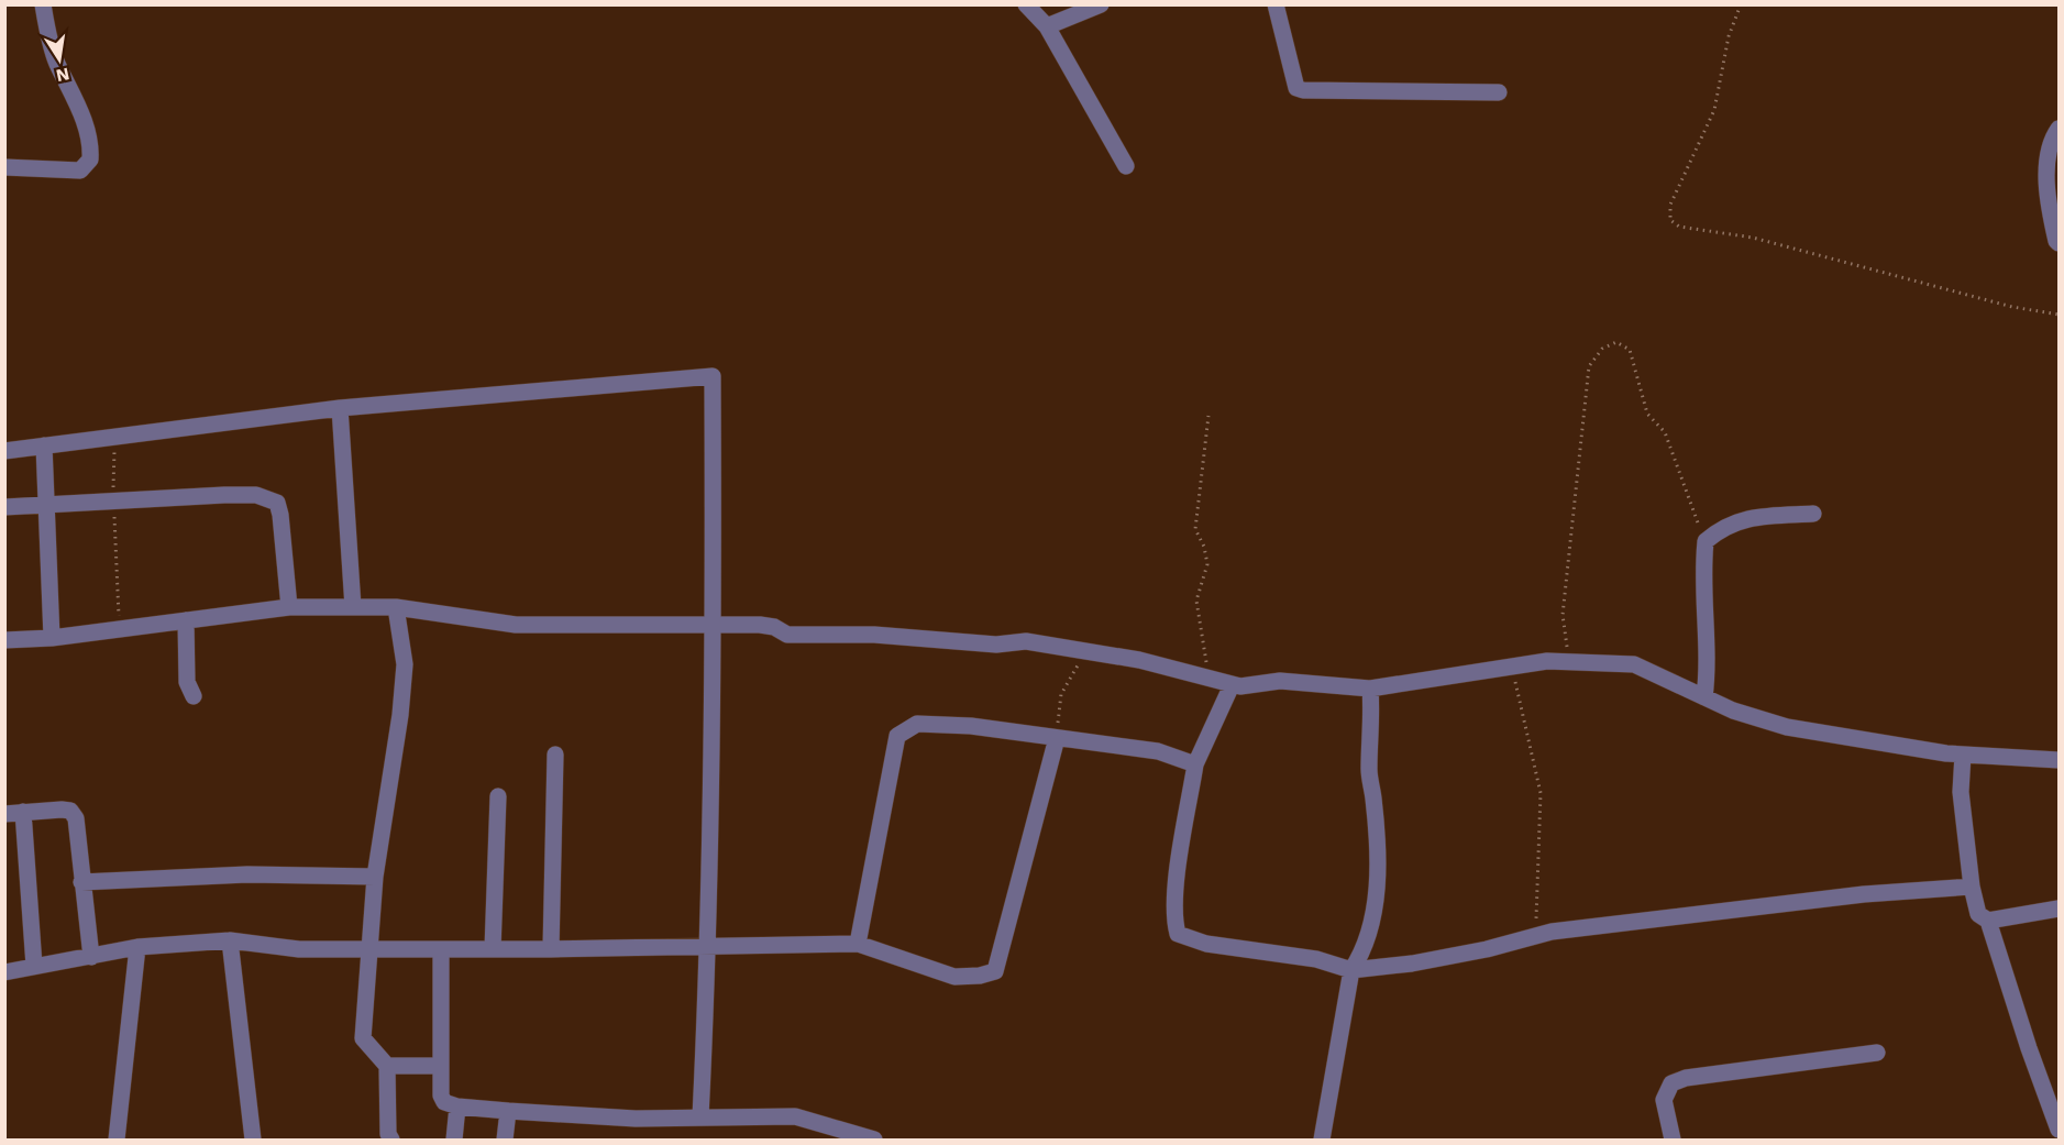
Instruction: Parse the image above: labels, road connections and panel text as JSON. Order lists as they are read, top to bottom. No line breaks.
{"north":"bottom"}
